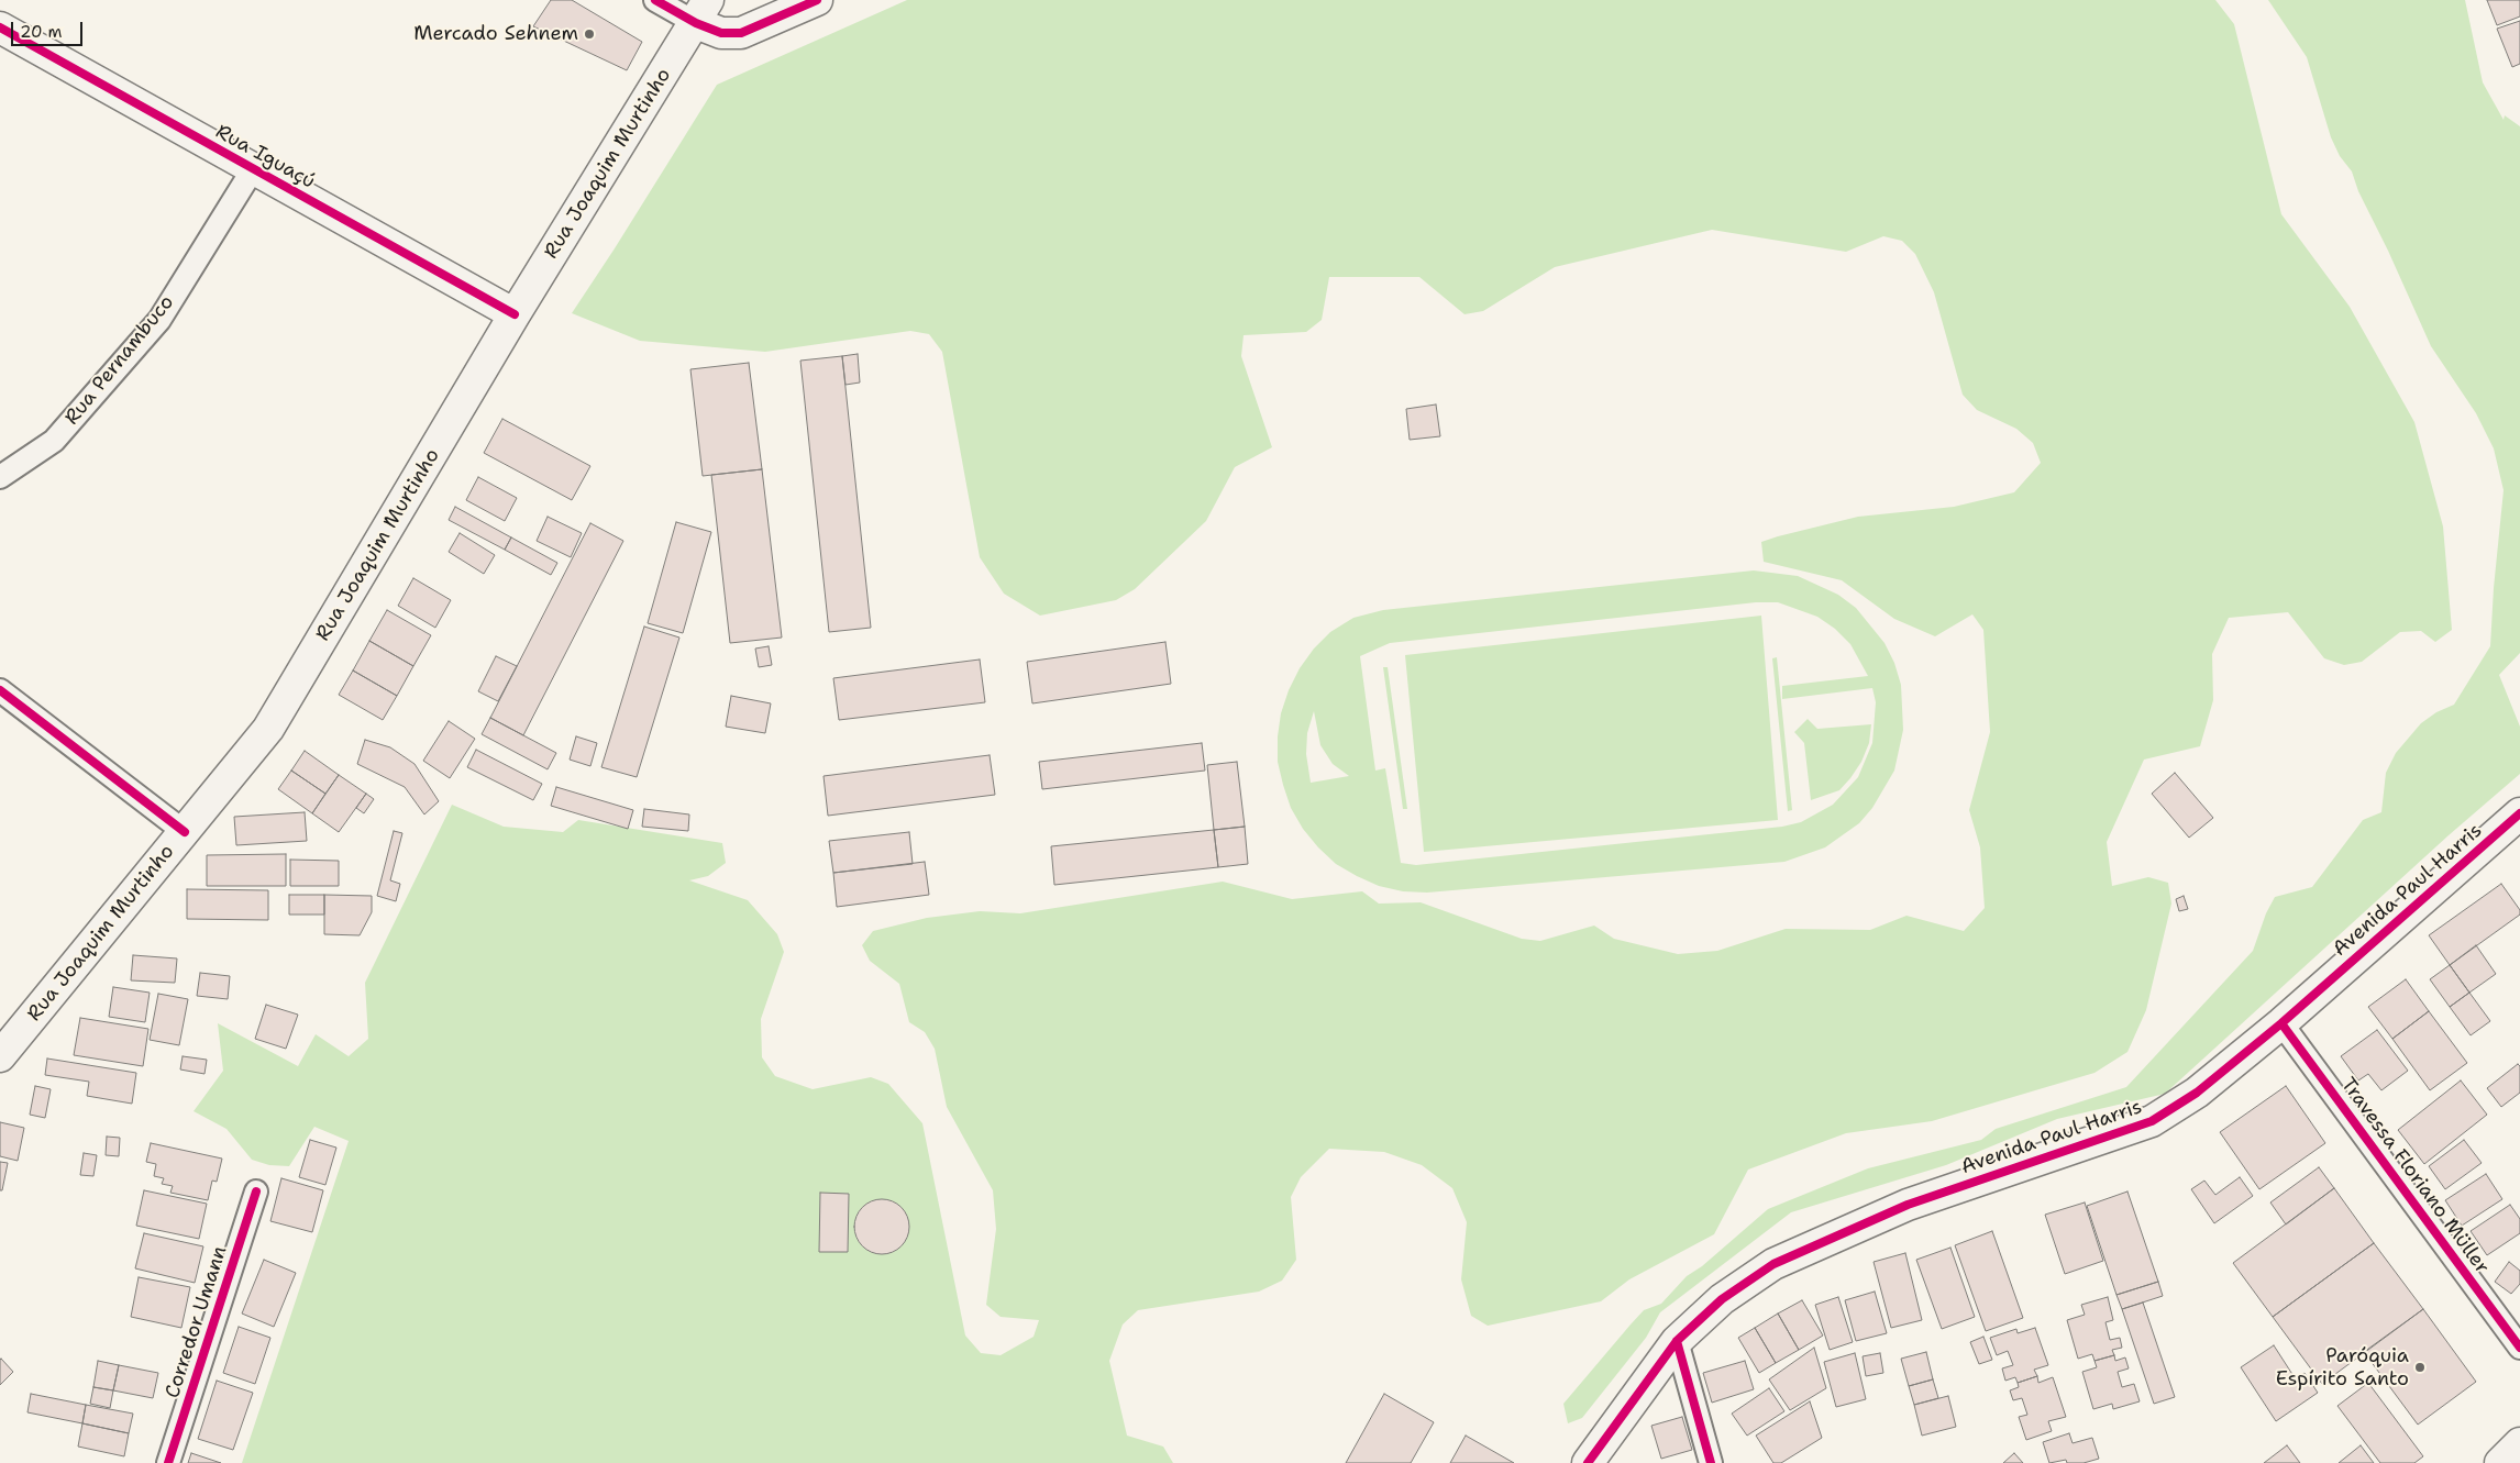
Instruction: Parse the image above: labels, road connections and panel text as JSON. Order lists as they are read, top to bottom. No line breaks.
{"streets":{"main road":["Rua Iguaçú","Rua Joaquim Murtinho","Avenida Paul Harris"],"street":["Rua Pernambuco","Travessa Floriano Müller","Corredor Umann"]},"crossings":[["Rua Iguaçú","Rua Joaquim Murtinho"],["Rua Iguaçú","Rua Pernambuco"],["Avenida Paul Harris","Travessa Floriano Müller"]],"places":["Mercado Sehnem","Paróquia Espírito Santo"],"scale_bar":"20 m"}
